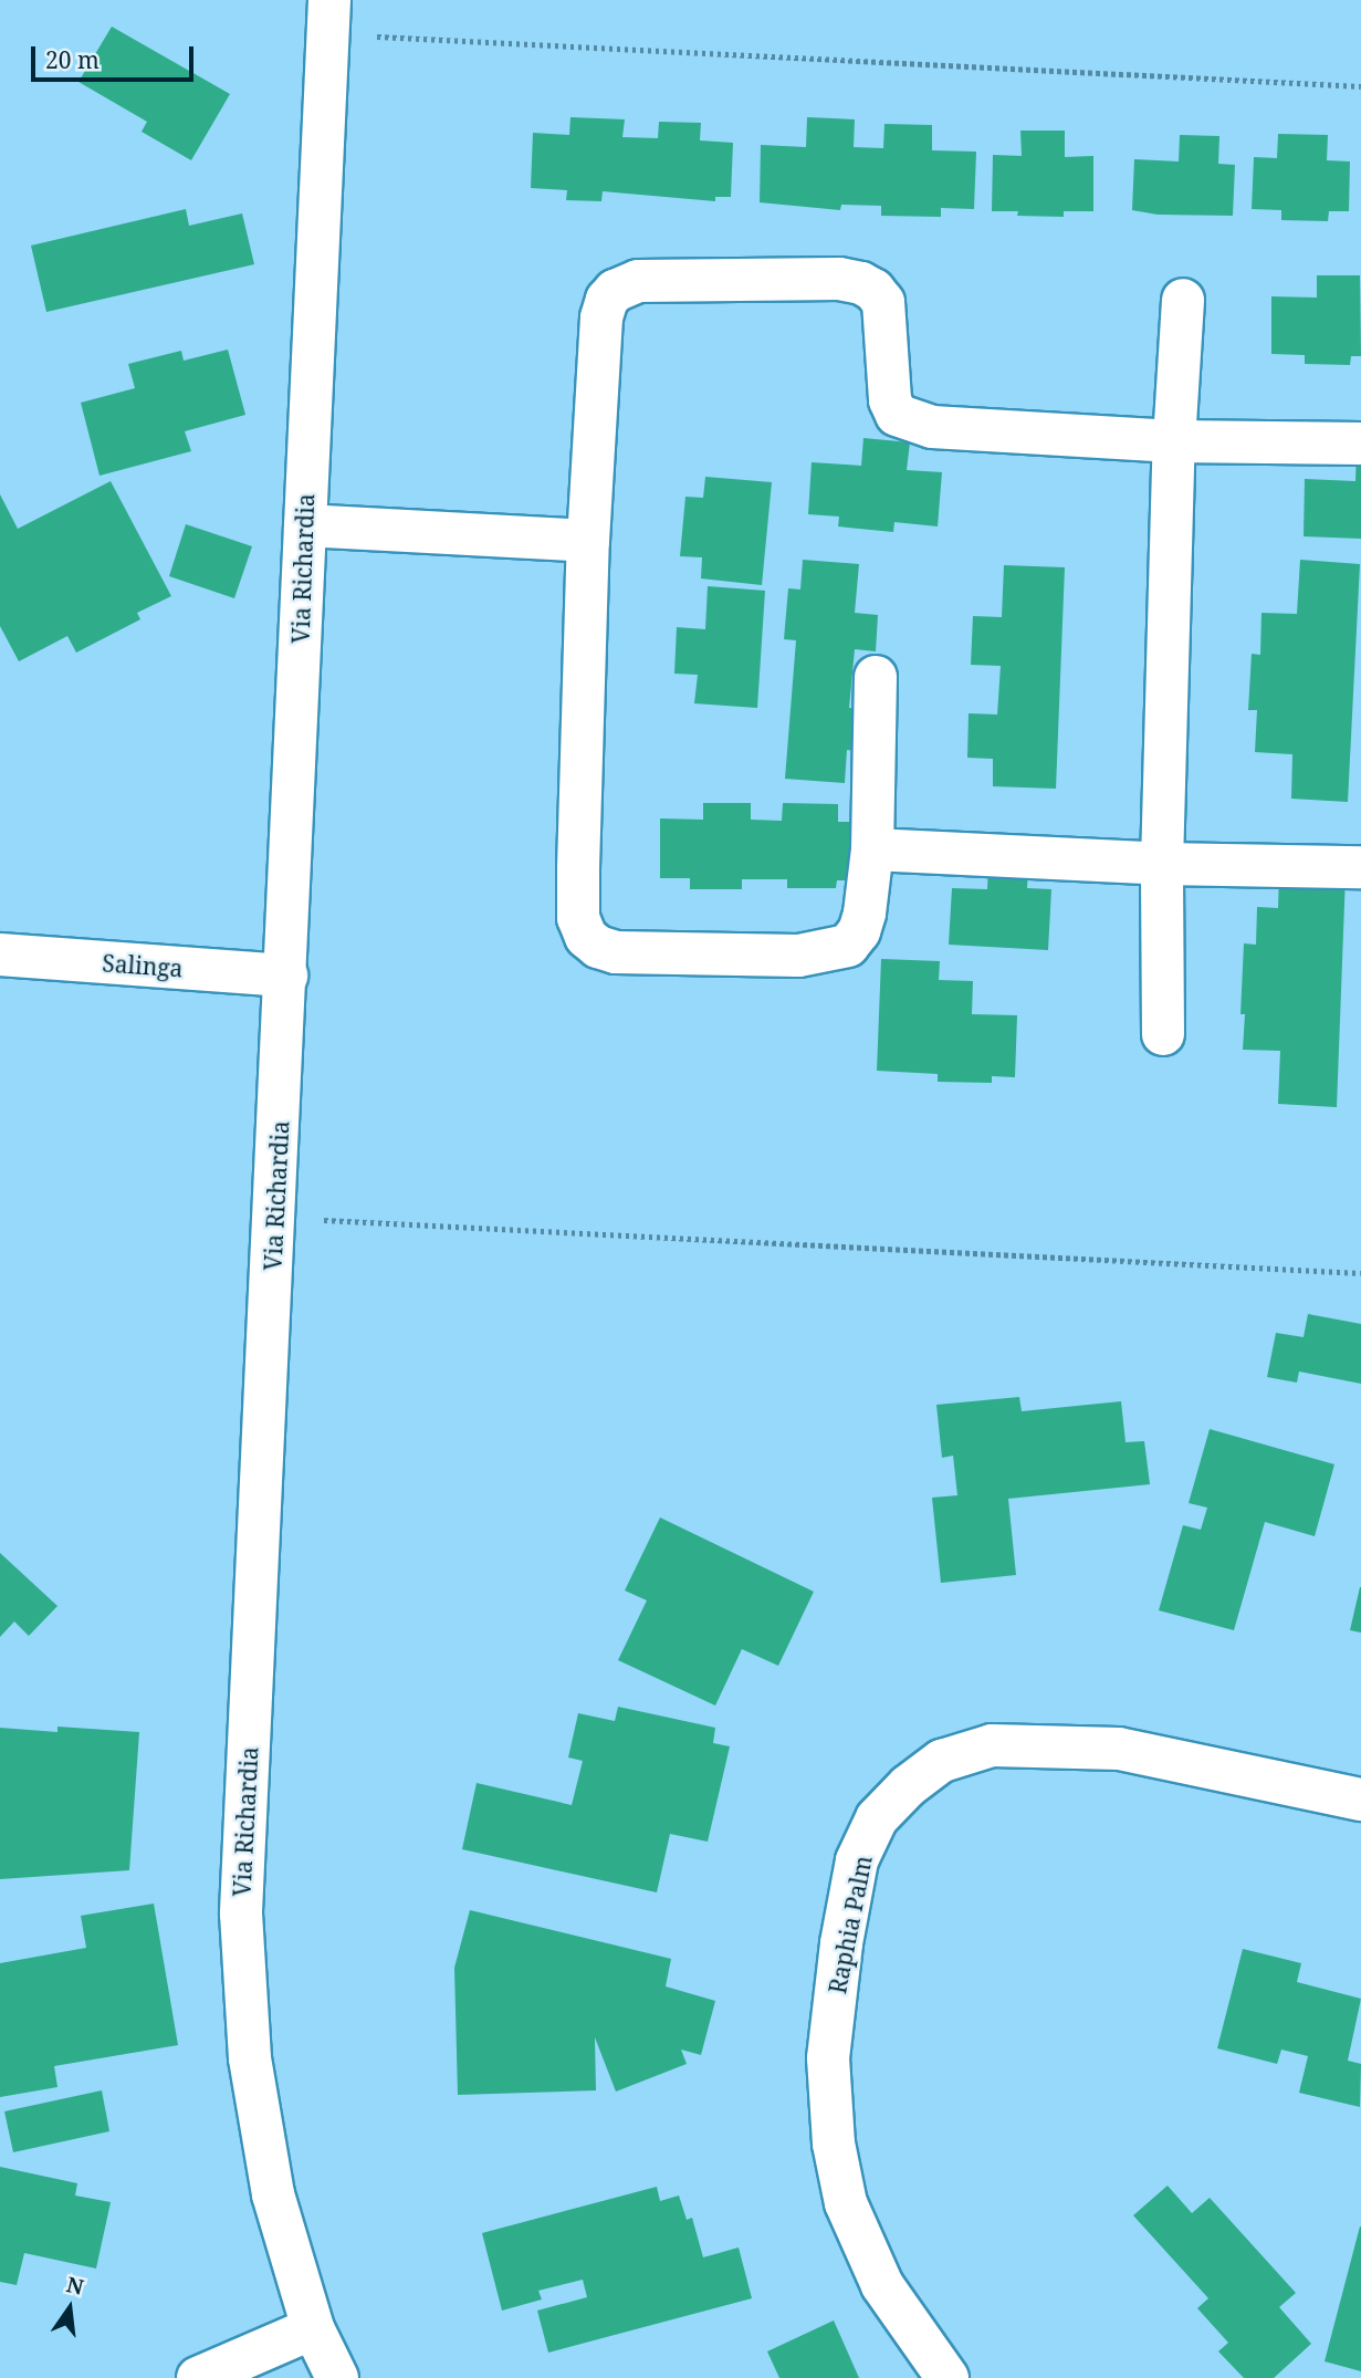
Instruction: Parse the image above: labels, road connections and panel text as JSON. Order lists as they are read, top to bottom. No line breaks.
{"streets":{"street":["Via Richardia","Salinga","Raphia Palm"]},"crossings":[["Via Richardia","Salinga"]],"scale_bar":"20 m","north":"top"}
